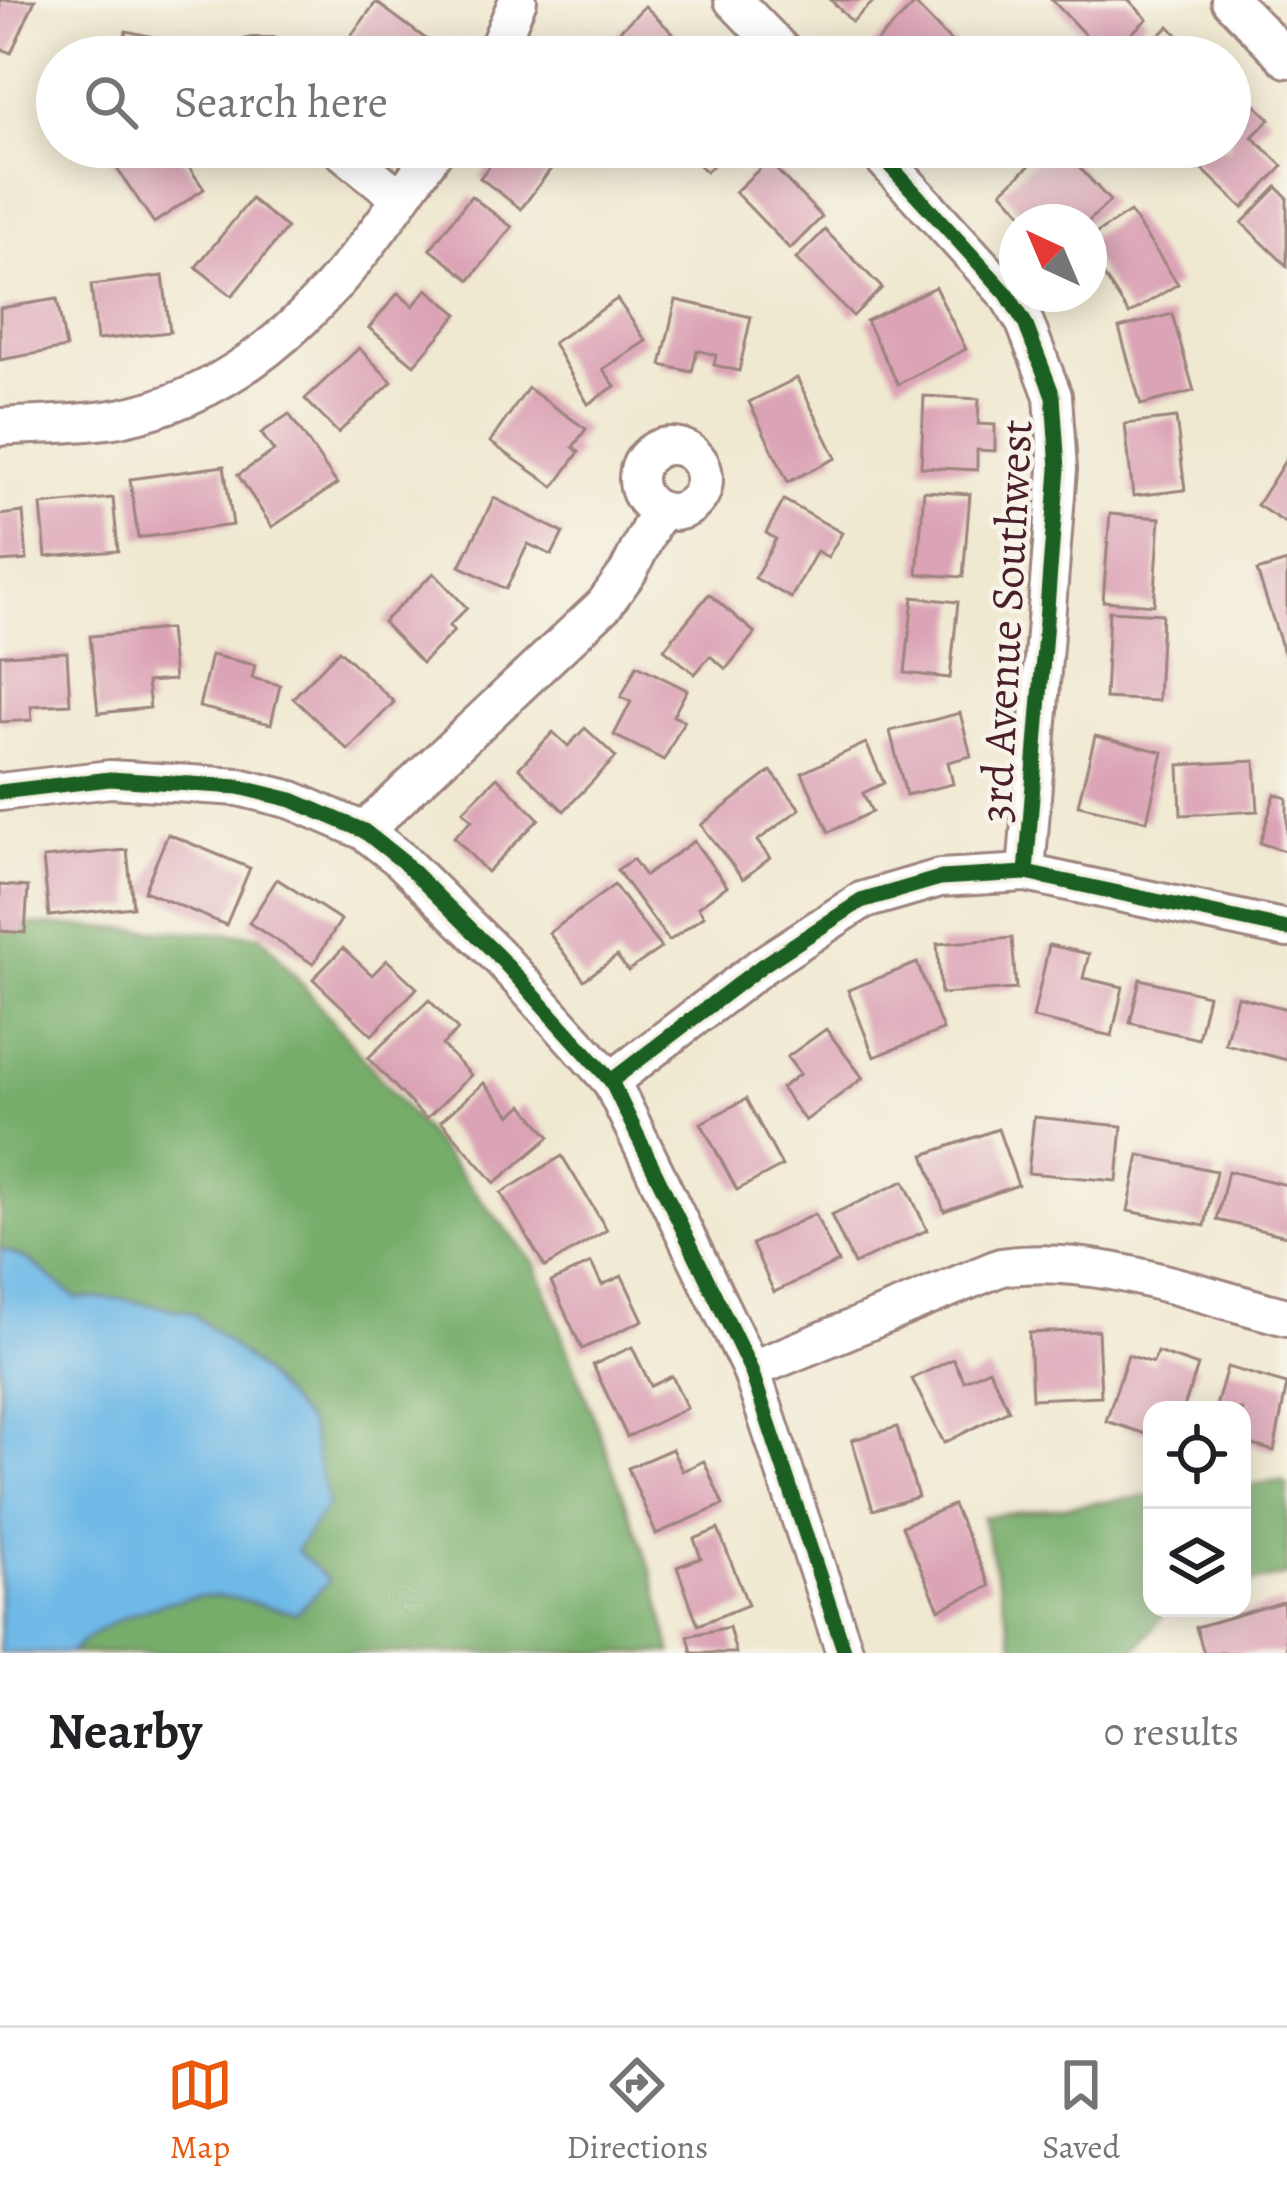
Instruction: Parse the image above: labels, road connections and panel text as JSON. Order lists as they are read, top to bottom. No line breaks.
{"streets":{"street":["3rd Avenue Southwest"]},"north":"top left","page":{"search":"Search here","heading":["Nearby","0 results"],"nav":["Map","Directions","Saved"]}}
